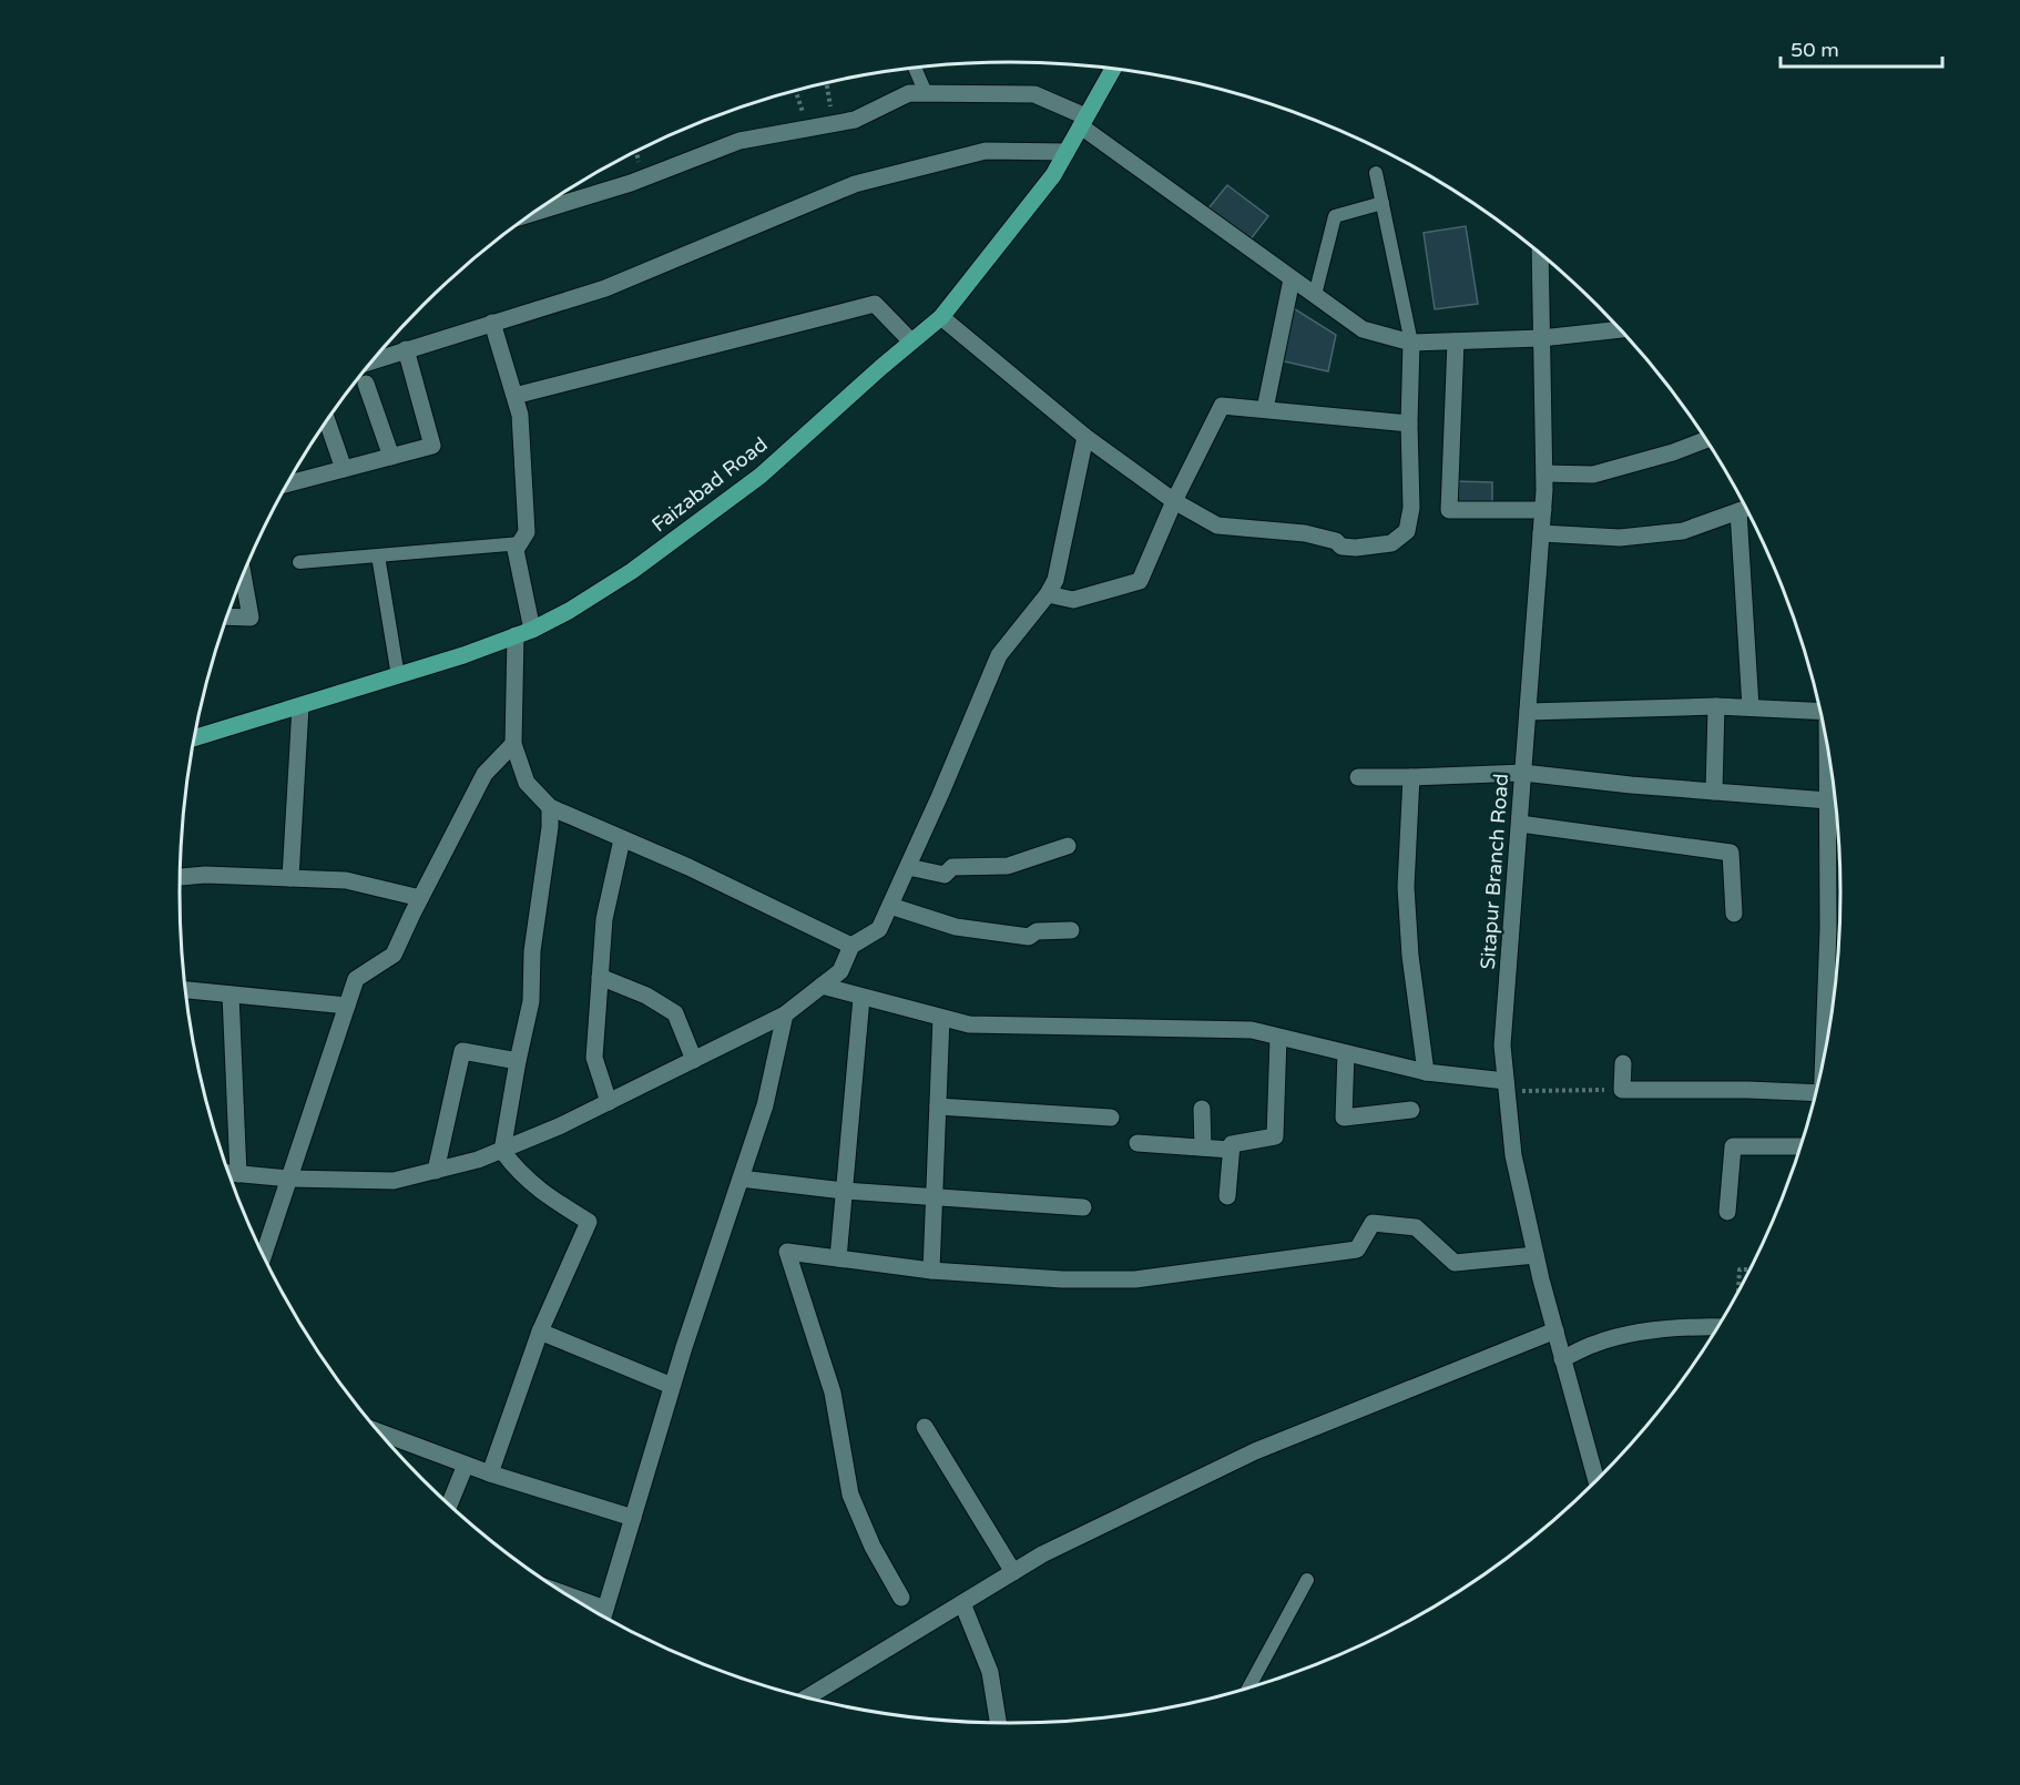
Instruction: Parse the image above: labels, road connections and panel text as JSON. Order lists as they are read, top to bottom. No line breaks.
{"streets":{"main road":["Faizabad Road"],"street":["Sitapur Branch Road"]},"scale_bar":"50 m"}
